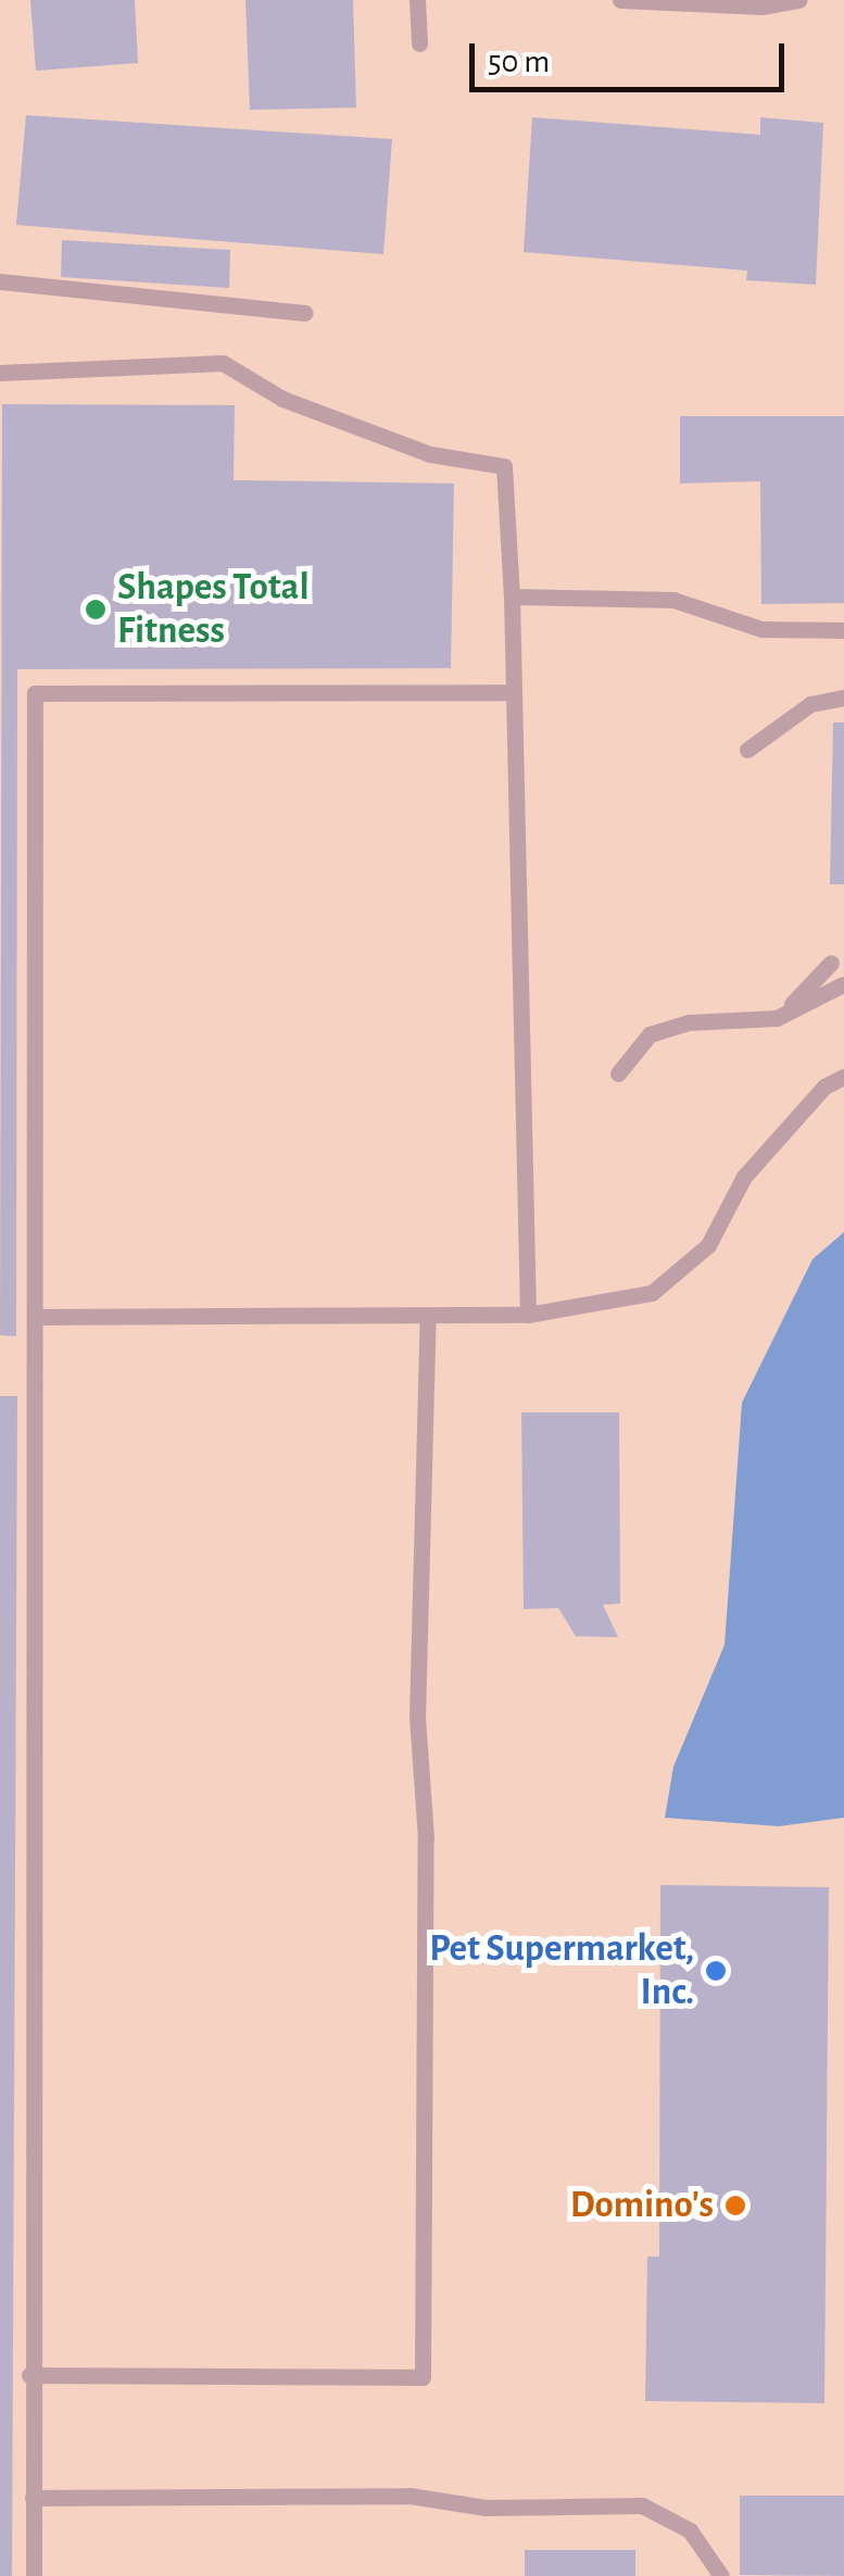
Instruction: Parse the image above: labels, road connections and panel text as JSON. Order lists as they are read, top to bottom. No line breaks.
{"places":["Shapes Total Fitness","Pet Supermarket, Inc.","Domino's"],"scale_bar":"50 m"}
